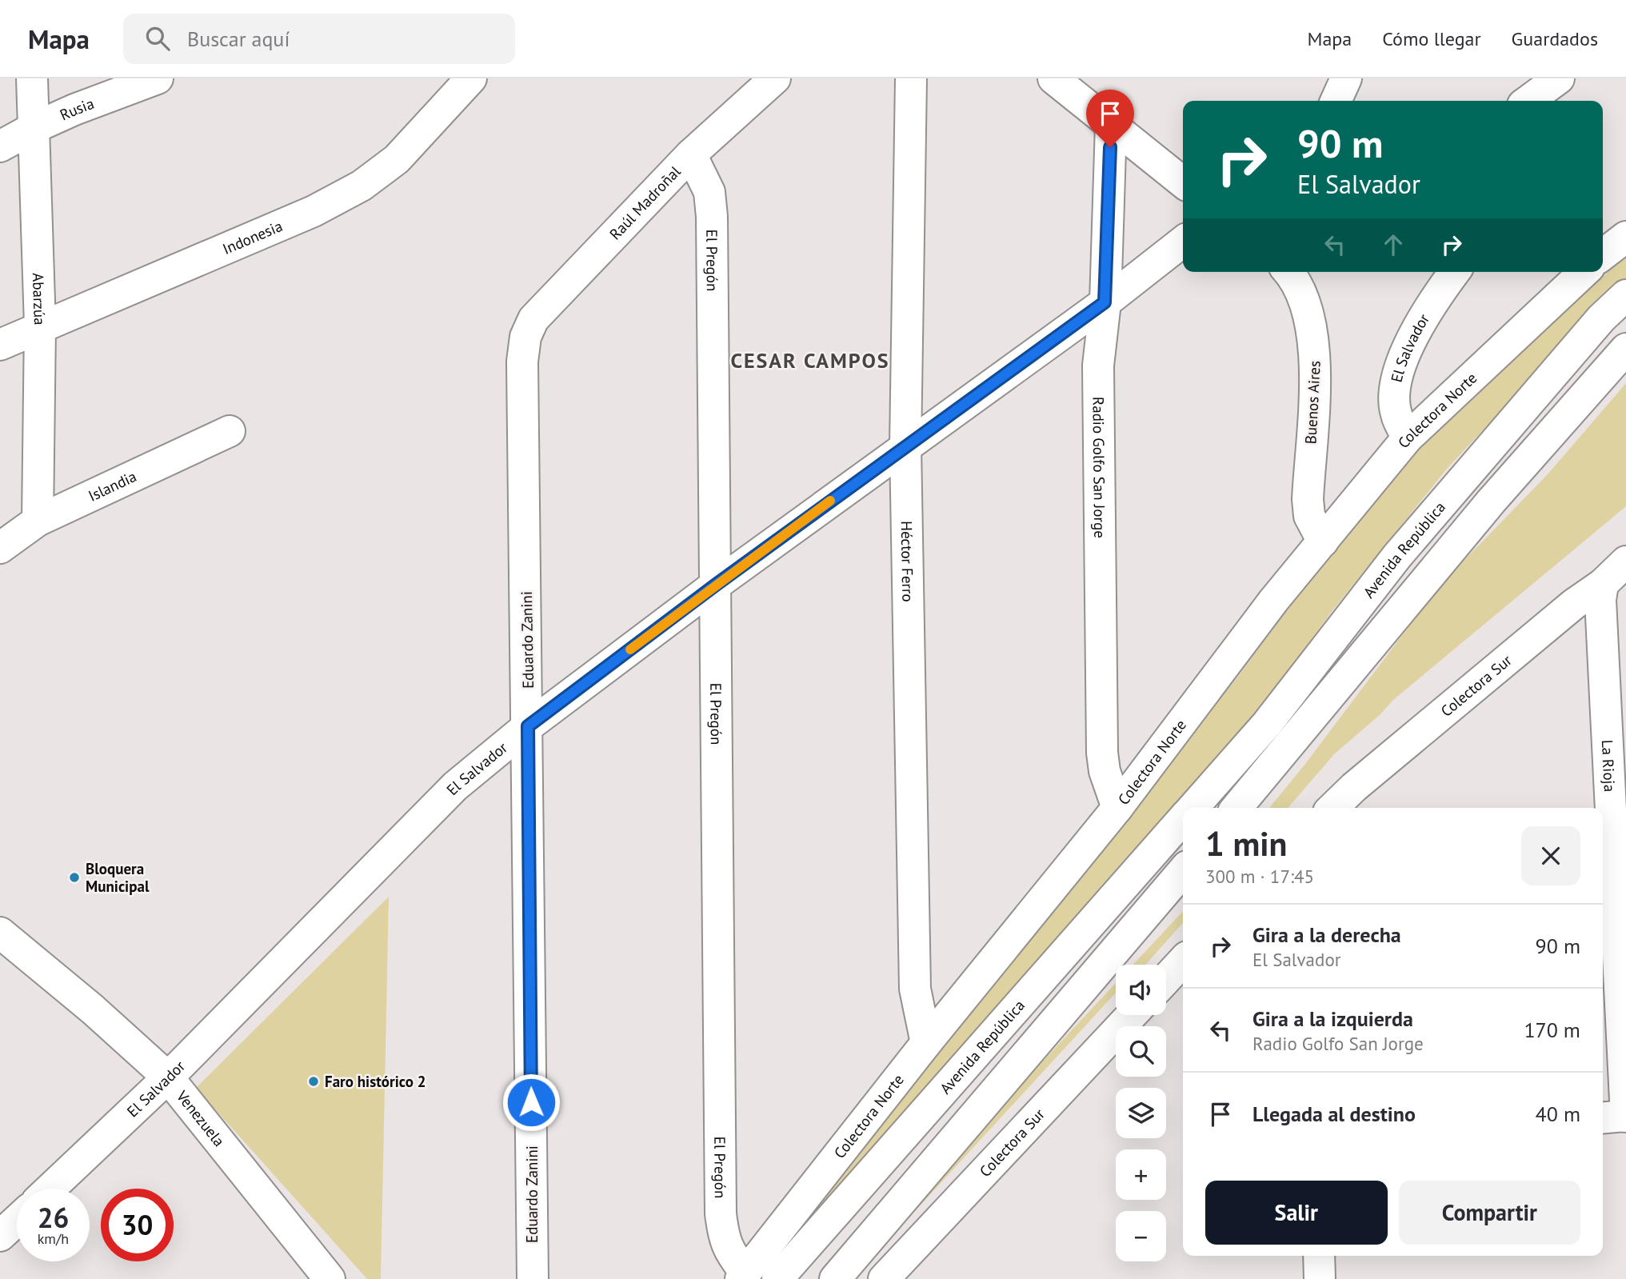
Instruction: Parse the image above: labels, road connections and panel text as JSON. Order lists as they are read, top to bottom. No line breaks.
{"streets":{"street":["Rusia","Raúl Madroñal","Indonesia","El Pregón","Abarzúa","El Salvador","Buenos Aires","Colectora Norte","Radio Golfo San Jorge","Islandia","Avenida República","Héctor Ferro","Eduardo Zanini","Colectora Sur","La Rioja","Venezuela"]},"crossings":[["Rusia","Abarzúa"],["Raúl Madroñal","El Pregón"],["Raúl Madroñal","Eduardo Zanini"],["Indonesia","Abarzúa"],["El Pregón","El Salvador"],["El Pregón","Colectora Norte"],["Abarzúa","Islandia"],["El Salvador","Colectora Norte"],["El Salvador","Radio Golfo San Jorge"],["El Salvador","Héctor Ferro"],["El Salvador","Eduardo Zanini"],["El Salvador","Venezuela"],["Buenos Aires","Colectora Norte"],["Colectora Norte","Radio Golfo San Jorge"],["Colectora Norte","Héctor Ferro"],["Colectora Sur","La Rioja"]],"districts":["CESAR CAMPOS"],"places":["Bloquera Municipal","Faro histórico 2"],"page":{"header":"Mapa","search":"Buscar aquí","nav":["Mapa","Cómo llegar","Guardados"],"turn":["90 m","El Salvador"],"heading":["1 min","300 m · 17:45"],"list":[{"name":"Gira a la derecha","note":"El Salvador","value":"90 m"},{"name":"Gira a la izquierda","note":"Radio Golfo San Jorge","value":"170 m"},{"name":"Llegada al destino","value":"40 m"}],"map_buttons":["+","−"],"buttons":["Salir","Compartir"],"speed":"26 km/h","limit":"30"}}
